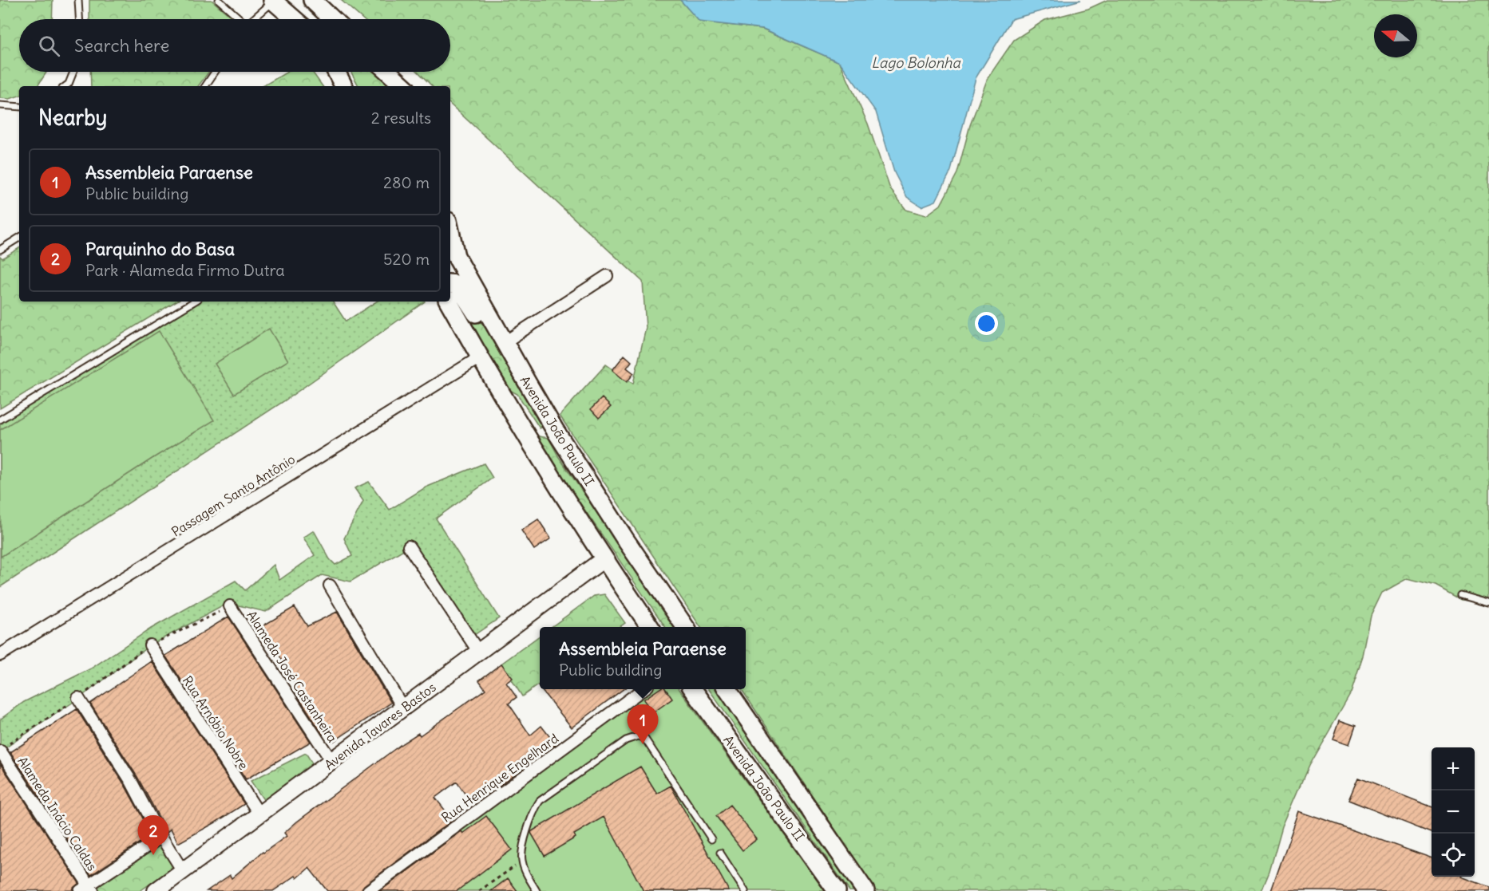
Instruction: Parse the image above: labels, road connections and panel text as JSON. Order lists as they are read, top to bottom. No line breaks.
{"streets":{"main road":["Avenida João Paulo II","Avenida Tavares Bastos"],"street":["Passagem Santo Antônio","Alameda José Castanheira","Rua Arnóbio Nobre","Rua Henrique Engelhard","Alameda Inácio Caldas"]},"crossings":[["Avenida João Paulo II","Passagem Santo Antônio"],["Avenida João Paulo II","Avenida Tavares Bastos"],["Alameda José Castanheira","Avenida Tavares Bastos"],["Rua Arnóbio Nobre","Avenida Tavares Bastos"]],"water":["Lago Bolonha"],"north":"left","page":{"search":"Search here","heading":["Nearby","2 results"],"list":[{"mark":"1","name":"Assembleia Paraense","note":"Public building","value":"280 m"},{"mark":"2","name":"Parquinho do Basa","note":"Park · Alameda Firmo Dutra","value":"520 m"}],"popup":["Assembleia Paraense","Public building"],"pins":["1","2"],"map_buttons":["+","−"]}}
